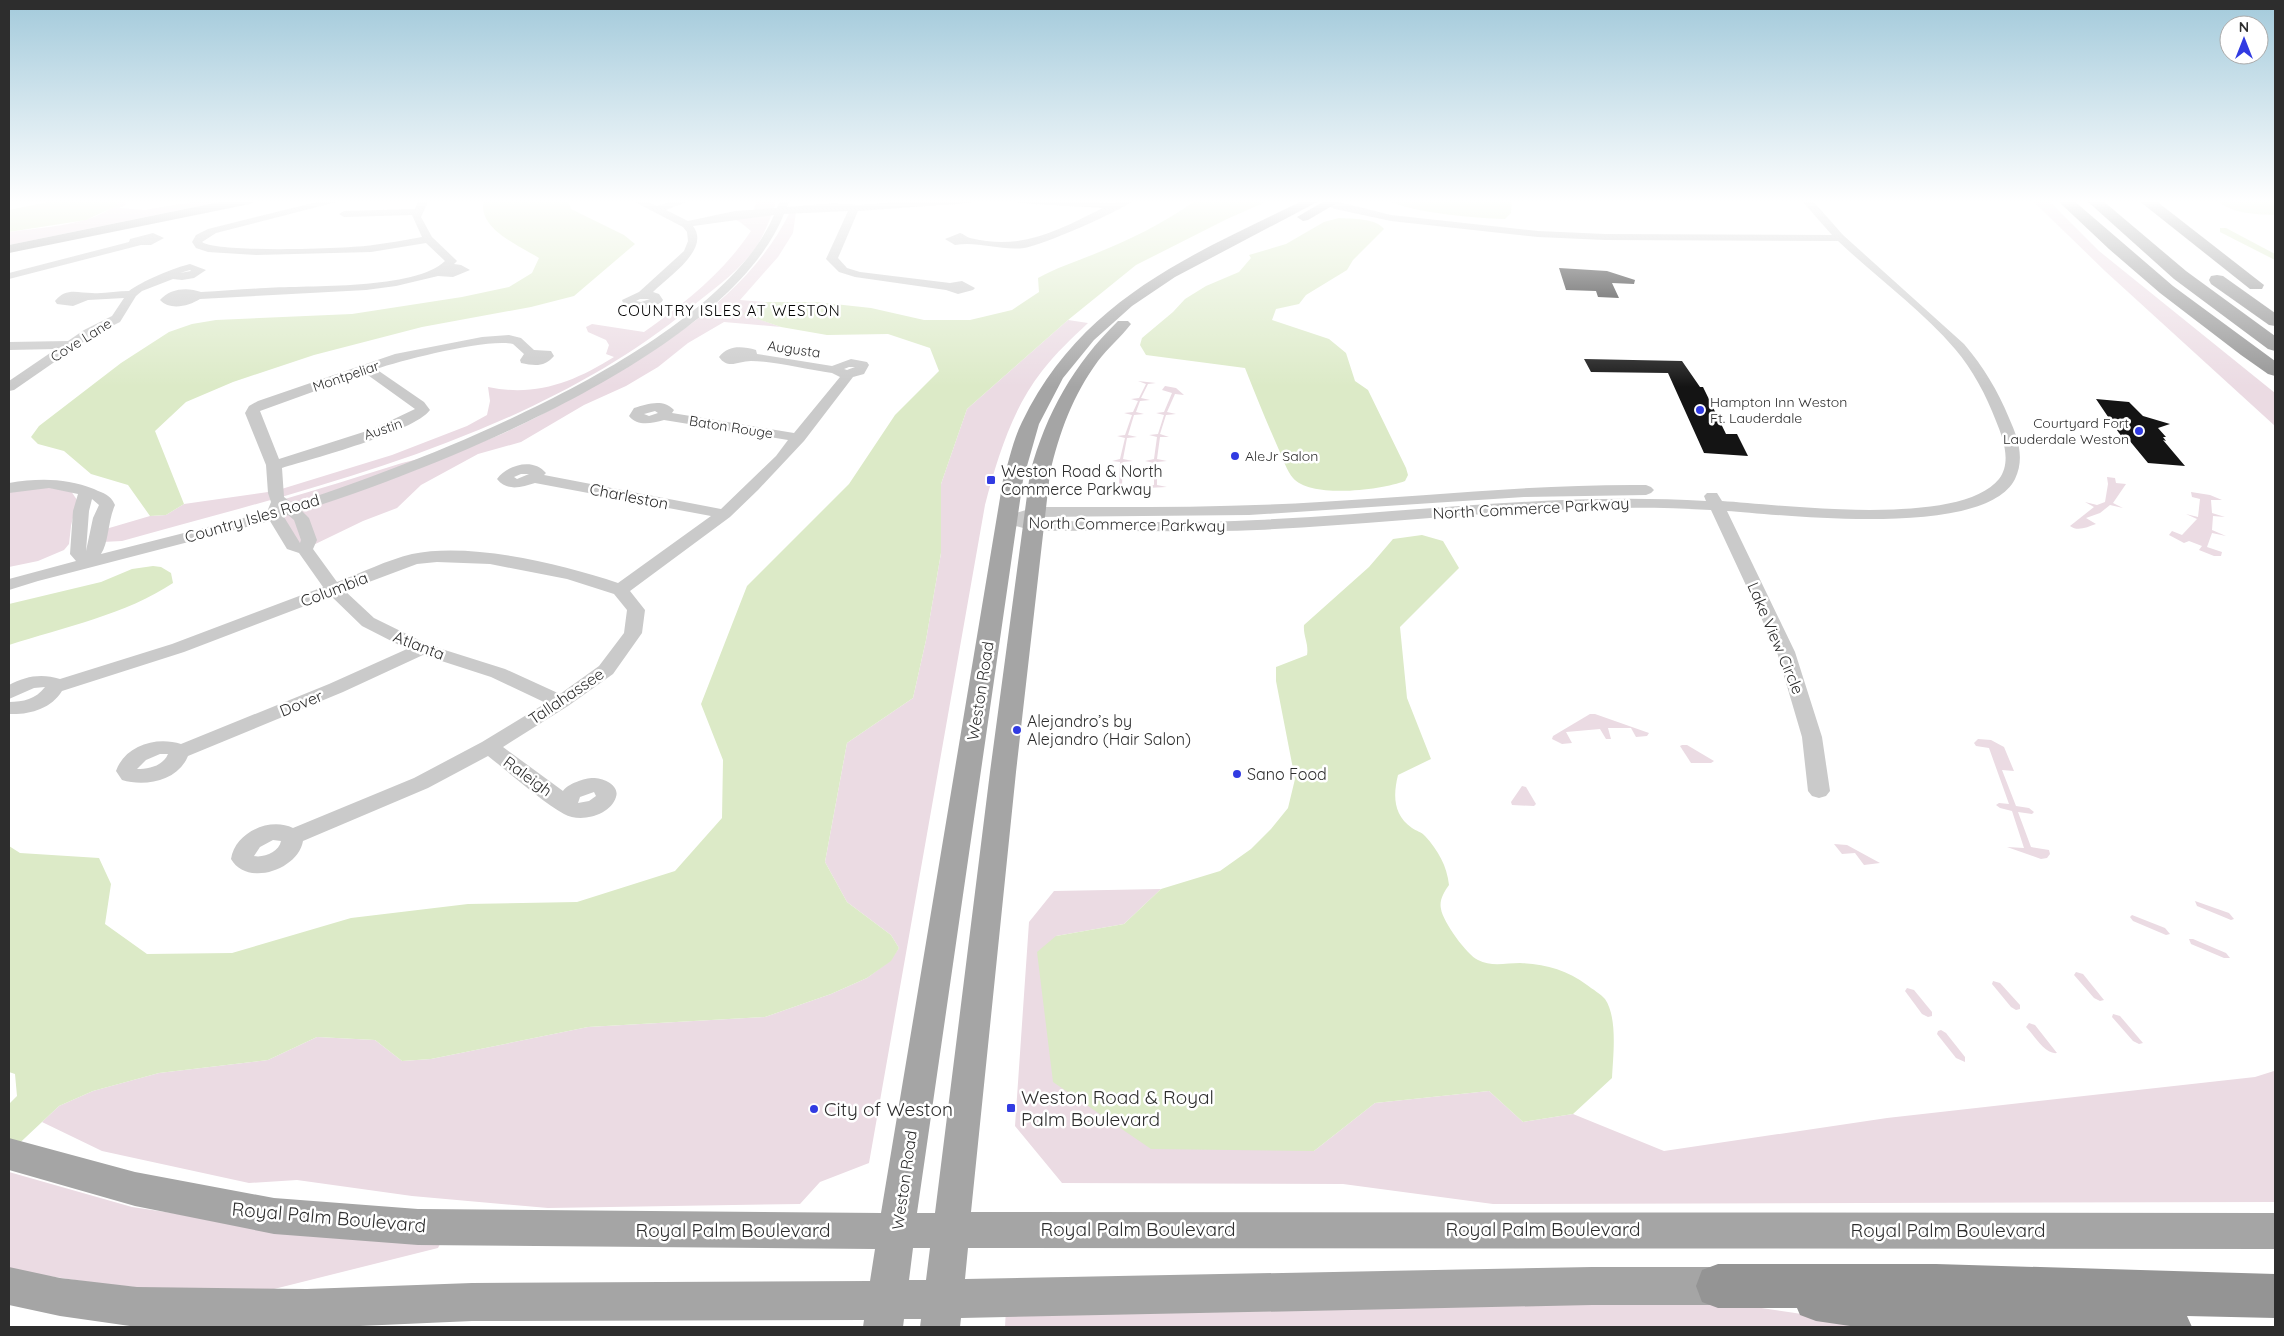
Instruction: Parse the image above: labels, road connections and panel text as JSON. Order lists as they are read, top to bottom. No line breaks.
{"streets":{"main road":["Weston Road","Royal Palm Boulevard"],"street":["Cove Lane","Augusta","Montpeliar","Baton Rouge","Austin","Charleston","North Commerce Parkway","Country Isles Road","Columbia","Lake View Circle","Atlanta","Tallahassee","Dover","Raleigh"]},"crossings":[["Augusta","Baton Rouge"],["Montpeliar","Austin"],["Montpeliar","Country Isles Road"],["Montpeliar","Atlanta"],["North Commerce Parkway","Lake View Circle"],["North Commerce Parkway","Weston Road"],["Country Isles Road","Atlanta"],["Columbia","Atlanta"],["Columbia","Tallahassee"],["Atlanta","Tallahassee"],["Atlanta","Dover"],["Weston Road","Royal Palm Boulevard"],["Tallahassee","Raleigh"]],"districts":["COUNTRY ISLES AT WESTON"],"places":{"other":["Hampton Inn Weston Ft. Lauderdale","Courtyard Fort Lauderdale Weston","AleJr Salon","Alejandro’s by Alejandro (Hair Salon)","Sano Food","City of Weston"],"transit":["Weston Road & North Commerce Parkway","Weston Road & Royal Palm Boulevard"]},"north":"top"}
